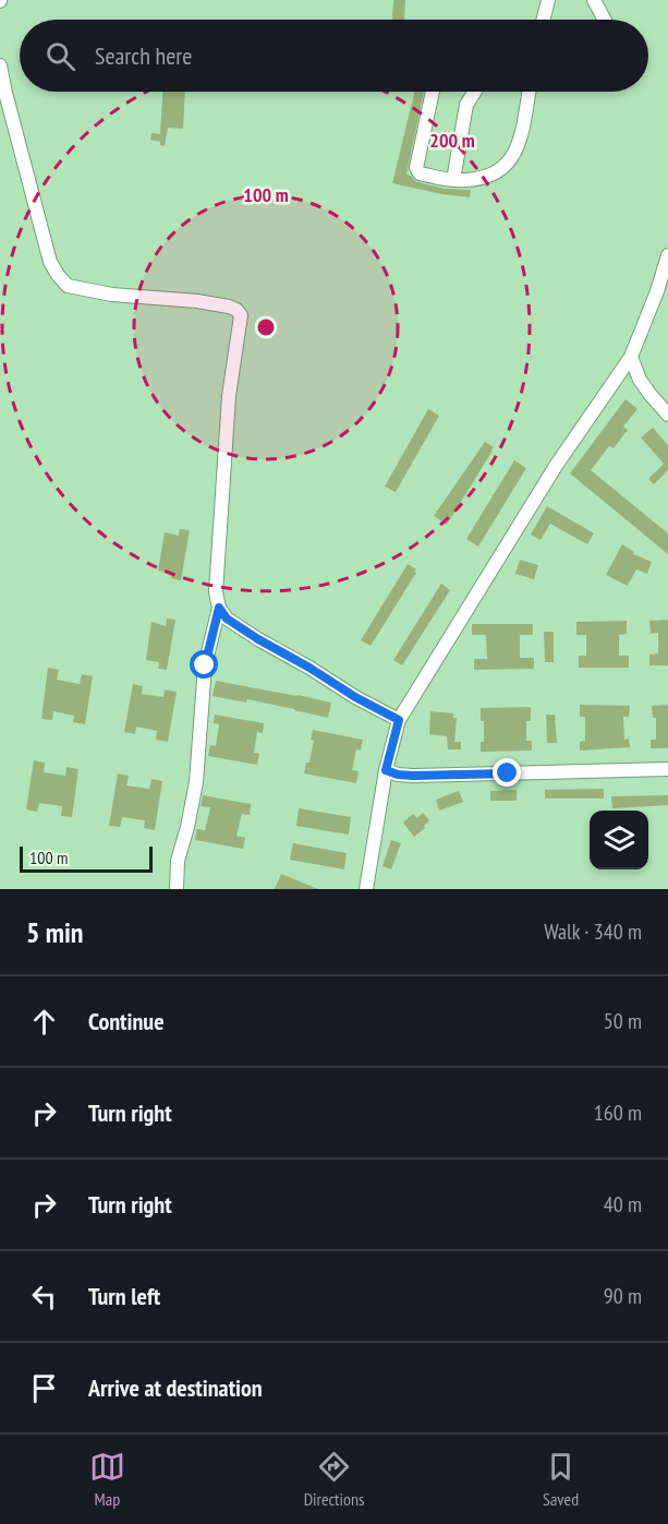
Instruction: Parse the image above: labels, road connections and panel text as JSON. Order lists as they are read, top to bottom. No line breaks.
{"scale_bar":"100 m","page":{"search":"Search here","scale":"100 m","heading":["5 min","Walk · 340 m"],"list":[["Continue","50 m"],["Turn right","160 m"],["Turn right","40 m"],["Turn left","90 m"],"Arrive at destination"],"nav":["Map","Directions","Saved"]},"rings":["200 m","100 m"]}
